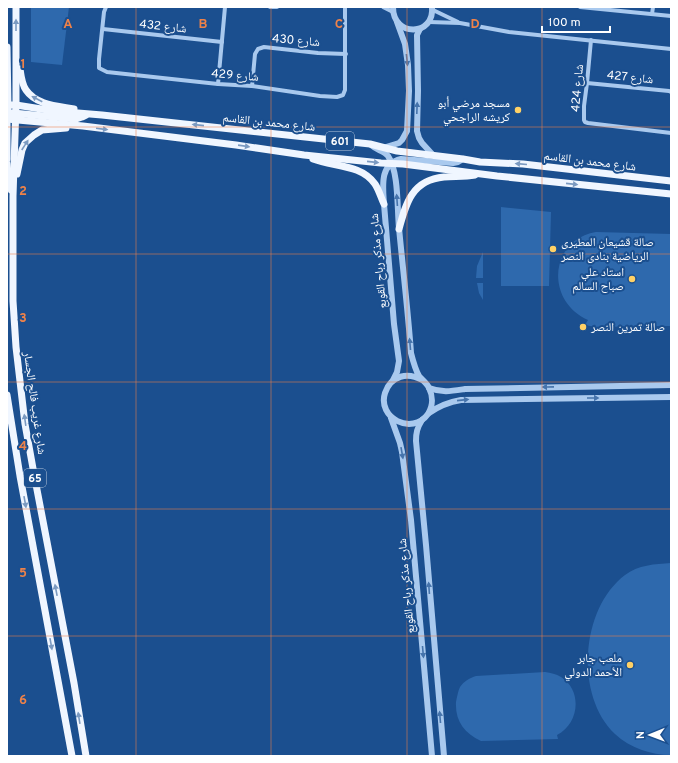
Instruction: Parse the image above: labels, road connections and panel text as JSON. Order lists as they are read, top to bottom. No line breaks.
{"streets":{"main road":["شارع محمد بن القاسم","601","شارع غريب فالح الجسار","65"],"street":["شارع 432","شارع 430","شارع 429","شارع 427","شارع 424","شارع مذكر رباح القوبع"]},"crossings":[["شارع 432","شارع 429"],["شارع 430","شارع 429"],["شارع 427","شارع 424"],["شارع محمد بن القاسم","شارع مذكر رباح القوبع"],["شارع محمد بن القاسم","شارع غريب فالح الجسار"]],"places":["مسجد مرضي أبو كريشه الراجحي","صالة قشيعان المطيرى الرياضية بنادى النصر","استاد علي صباح السالم","صالة تمرين النصر","ملعب جابر الأحمد الدولي"],"scale_bar":"100 m","north":"left","grid":{"columns":["A","B","C","D"],"rows":["1","2","3","4","5","6"]}}
